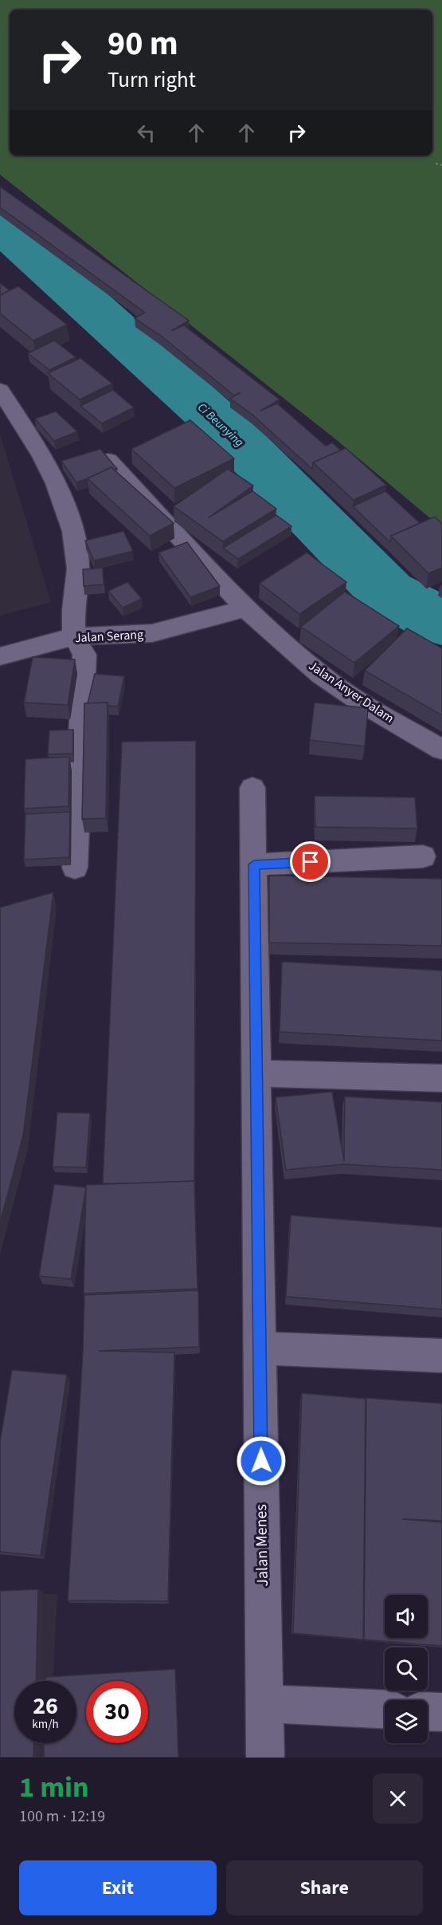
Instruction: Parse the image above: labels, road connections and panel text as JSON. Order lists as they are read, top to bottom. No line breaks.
{"streets":{"street":["Jalan Serang","Jalan Anyer Dalam","Jalan Menes"]},"crossings":[["Jalan Serang","Jalan Anyer Dalam"]],"water":["Ci Beunying"],"page":{"turn":["90 m","Turn right"],"speed":"26 km/h","limit":"30","heading":["1 min","100 m · 12:19"],"buttons":["Exit","Share"]}}
